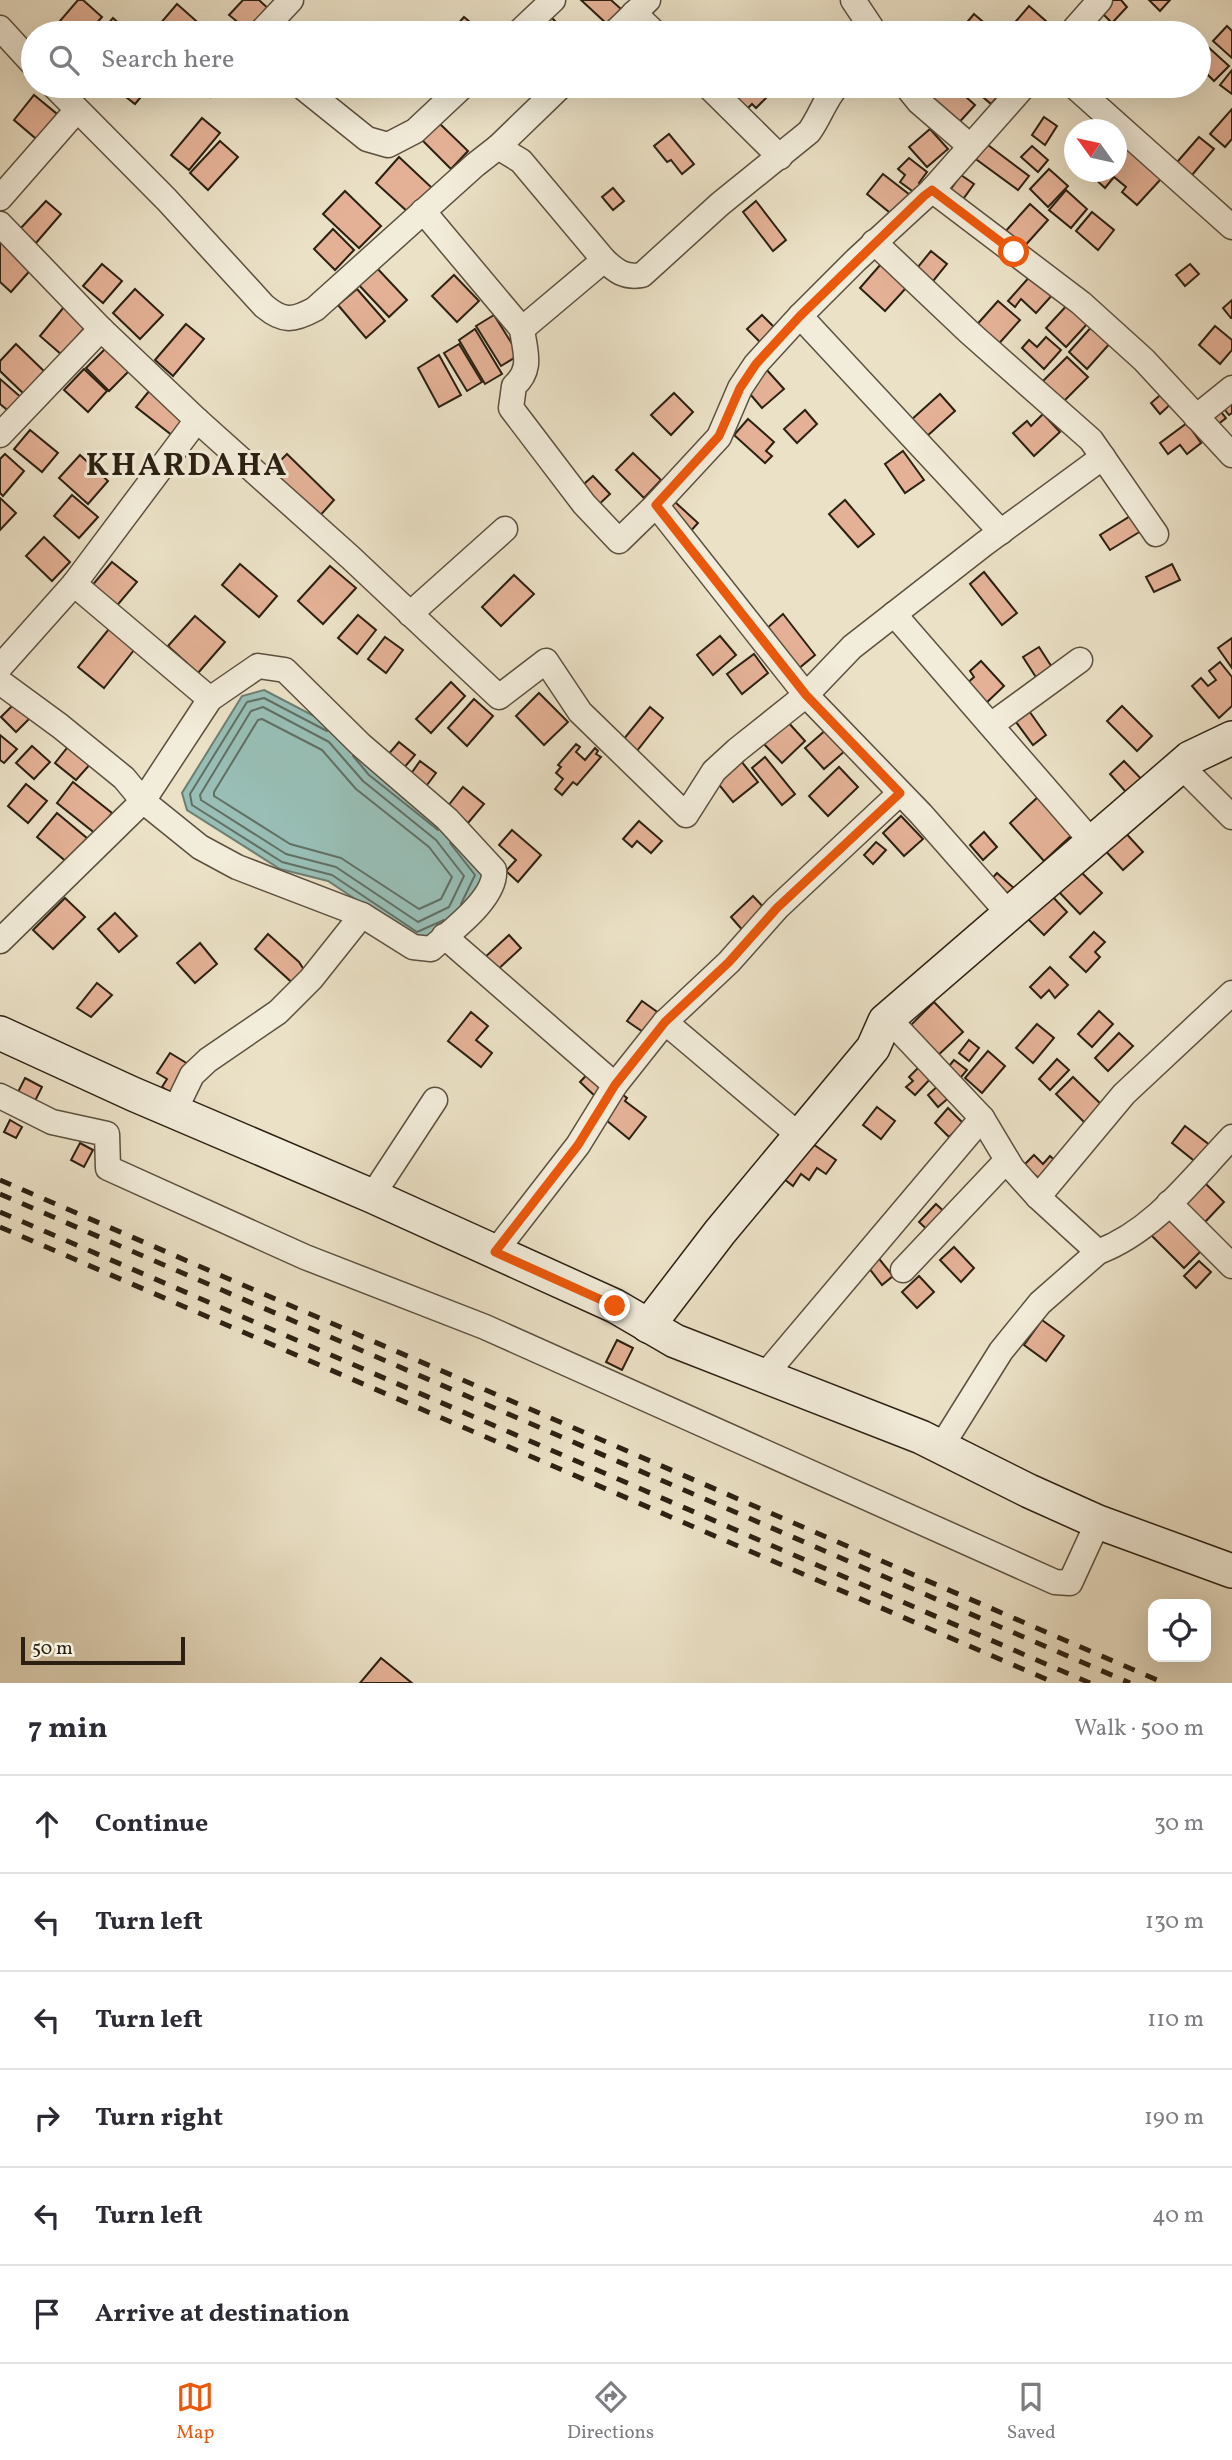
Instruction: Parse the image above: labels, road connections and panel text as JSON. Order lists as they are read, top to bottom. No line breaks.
{"districts":["KHARDAHA"],"scale_bar":"50 m","north":"top left","page":{"search":"Search here","scale":"50 m","heading":["7 min","Walk · 500 m"],"list":[["Continue","30 m"],["Turn left","130 m"],["Turn left","110 m"],["Turn right","190 m"],["Turn left","40 m"],"Arrive at destination"],"nav":["Map","Directions","Saved"]}}
